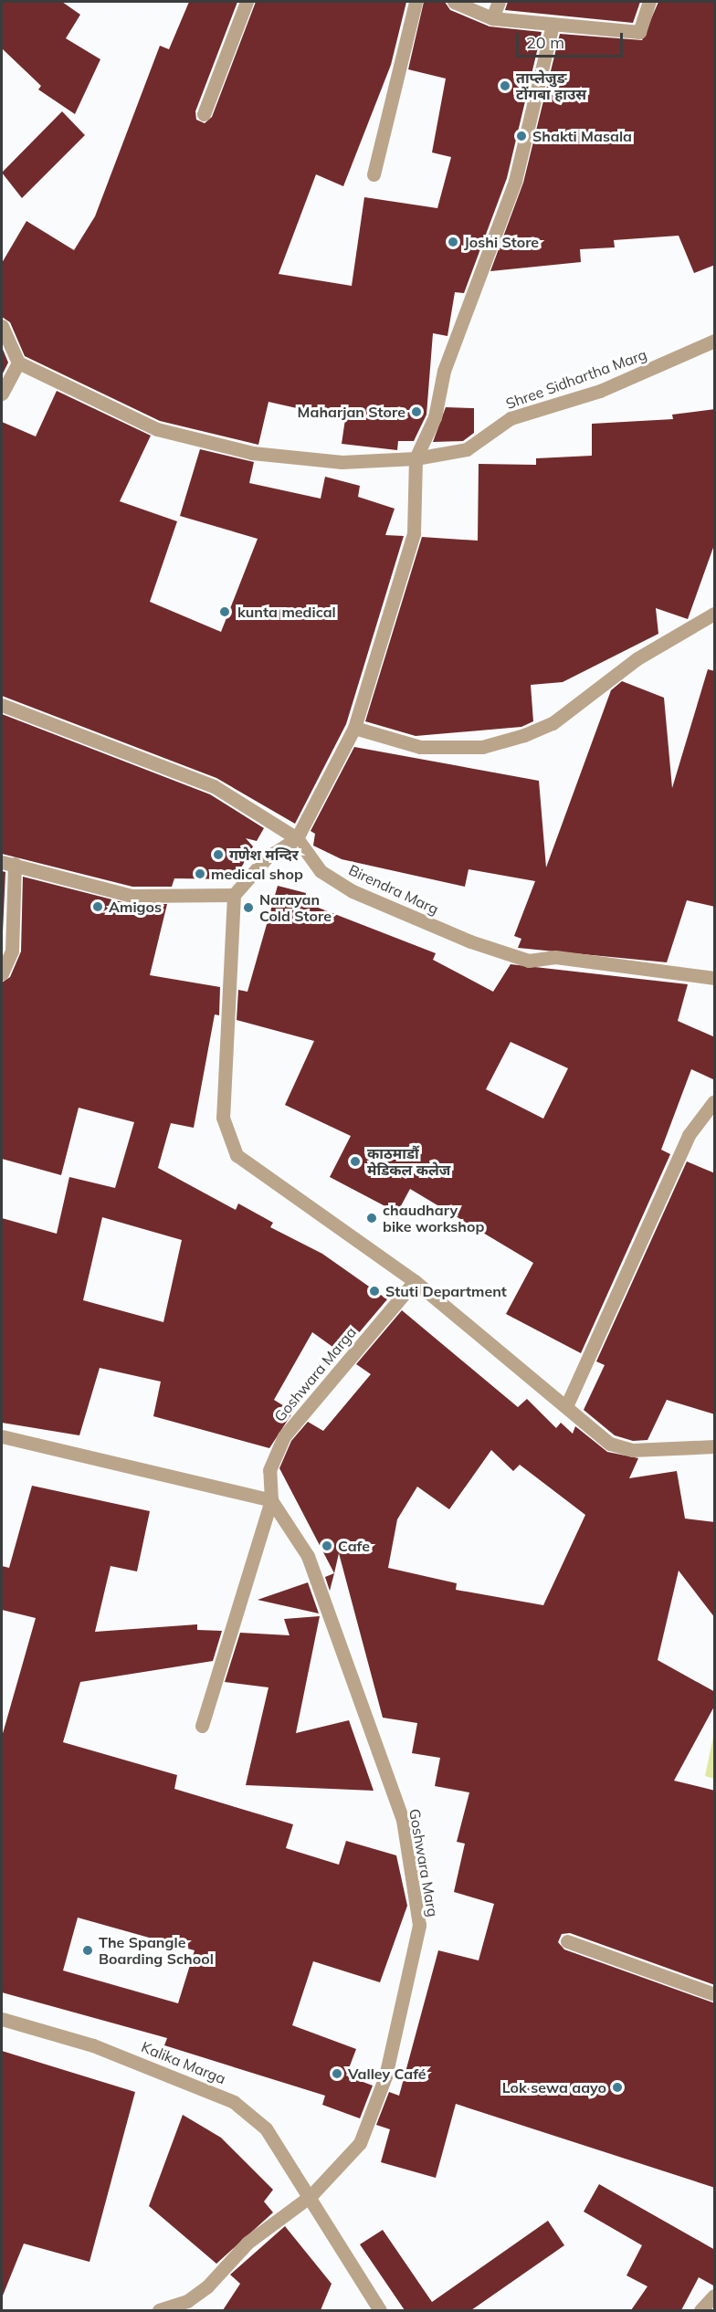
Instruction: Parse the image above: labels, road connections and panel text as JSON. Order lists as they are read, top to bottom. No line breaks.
{"streets":{"street":["Shree Sidhartha Marg","Birendra Marg","Goshwara Marga","Goshwara Marg","Kalika Marga"]},"crossings":[["Goshwara Marga","Goshwara Marg"],["Goshwara Marg","Kalika Marga"]],"places":["ताप्लेजुङ टोंगबा हाउस","Shakti Masala","Joshi Store","Maharjan Store","kunta medical","गणेश मन्दिर","medical shop","Amigos","Narayan Cold Store","काठमाडौं मेडिकल कलेज","chaudhary bike workshop","Stuti Department","Cafe","The Spangle Boarding School","Valley Café","Lok sewa aayo"],"scale_bar":"20 m"}
